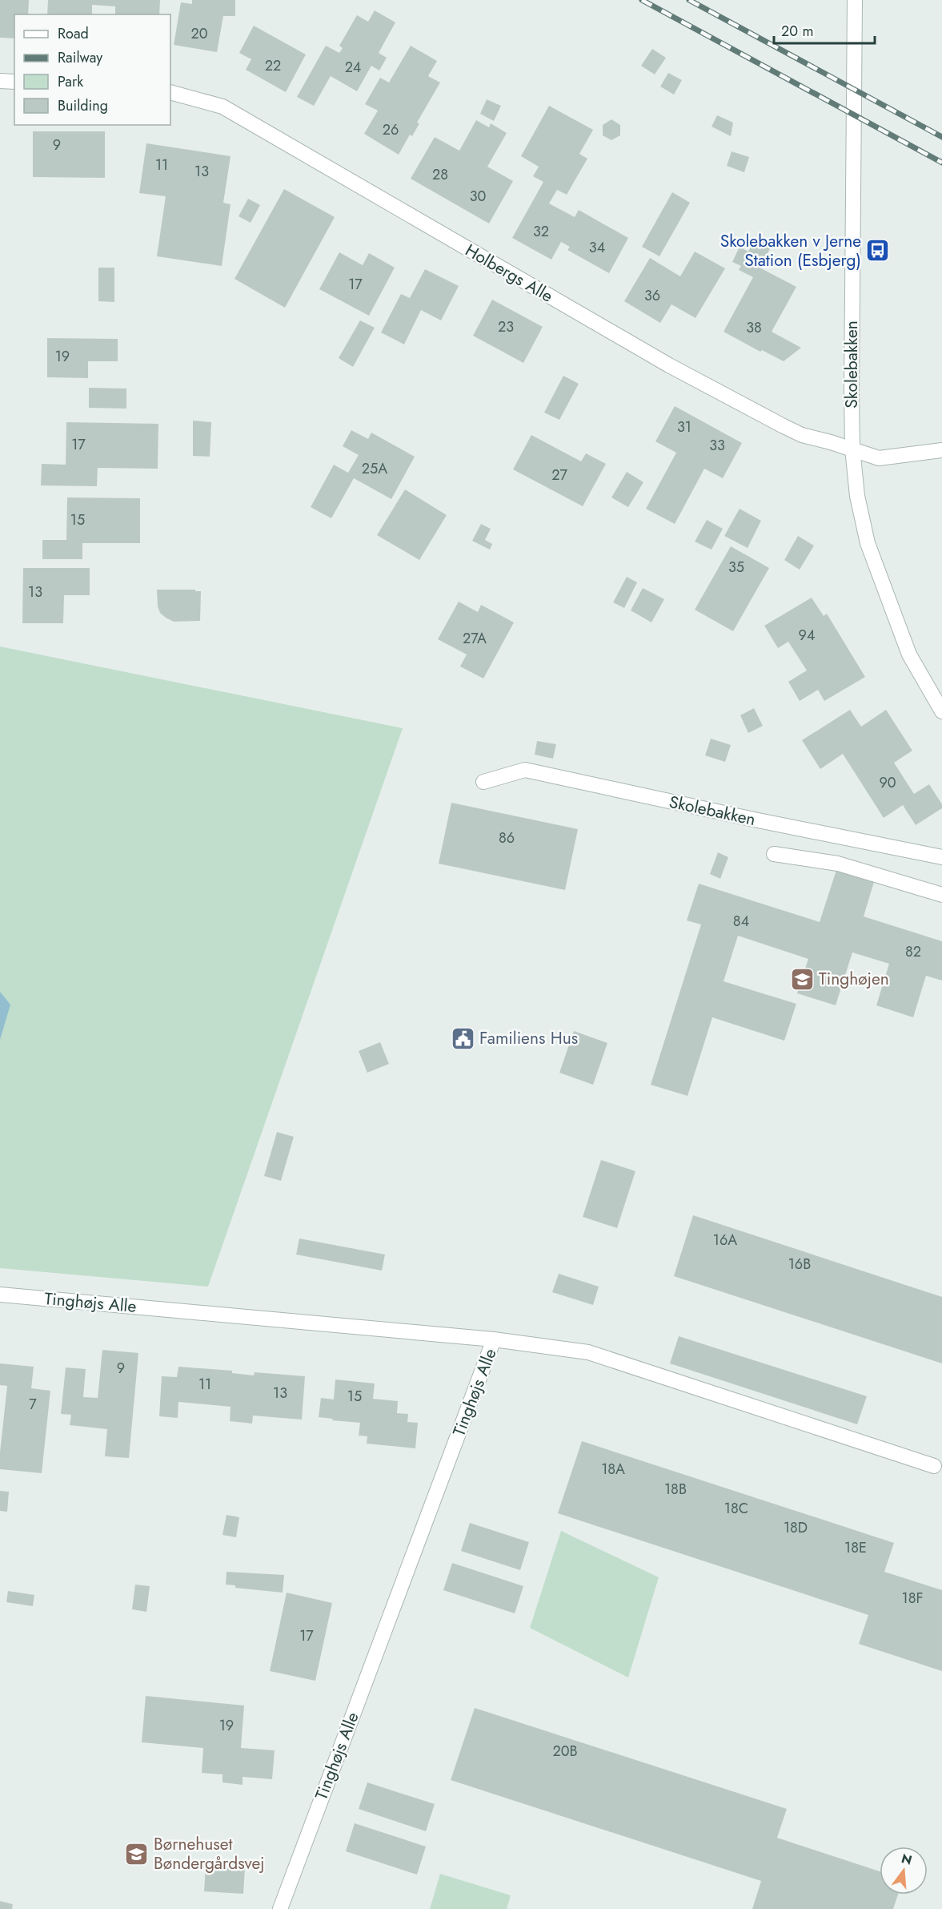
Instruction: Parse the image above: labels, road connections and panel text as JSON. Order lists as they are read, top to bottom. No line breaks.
{"streets":{"street":["Holbergs Alle","Skolebakken","Tinghøjs Alle"]},"crossings":[["Holbergs Alle","Skolebakken"]],"places":{"bus stop":["Skolebakken v Jerne Station (Esbjerg)"],"school or university":["Tinghøjen","Børnehuset Bøndergårdsvej"],"public building":["Familiens Hus"]},"house_numbers":["20","22","24","26","9","11","13","28","30","32","34","17","36","23","38","19","31","17","33","25A","27","15","35","13","94","27A","90","86","84","82","16A","16B","9","11","13","15","7","18A","18B","18C","18D","18E","18F","17","19","20B"],"legend":["Road","Railway","Park","Building"],"scale_bar":"20 m","north":"top"}
